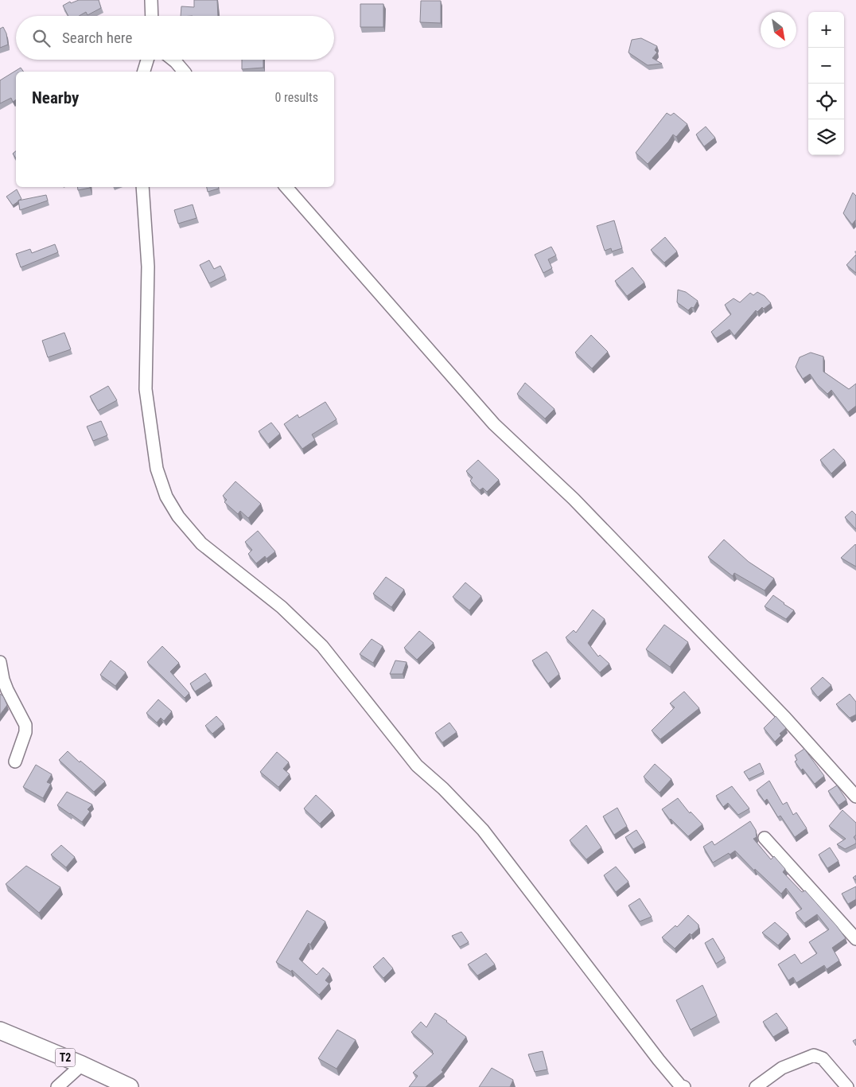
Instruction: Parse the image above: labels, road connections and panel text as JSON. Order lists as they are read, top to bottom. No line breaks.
{"streets":{"highway":["T2"]},"north":"bottom right","page":{"map_buttons":["+","−"],"search":"Search here","heading":["Nearby","0 results"]}}
